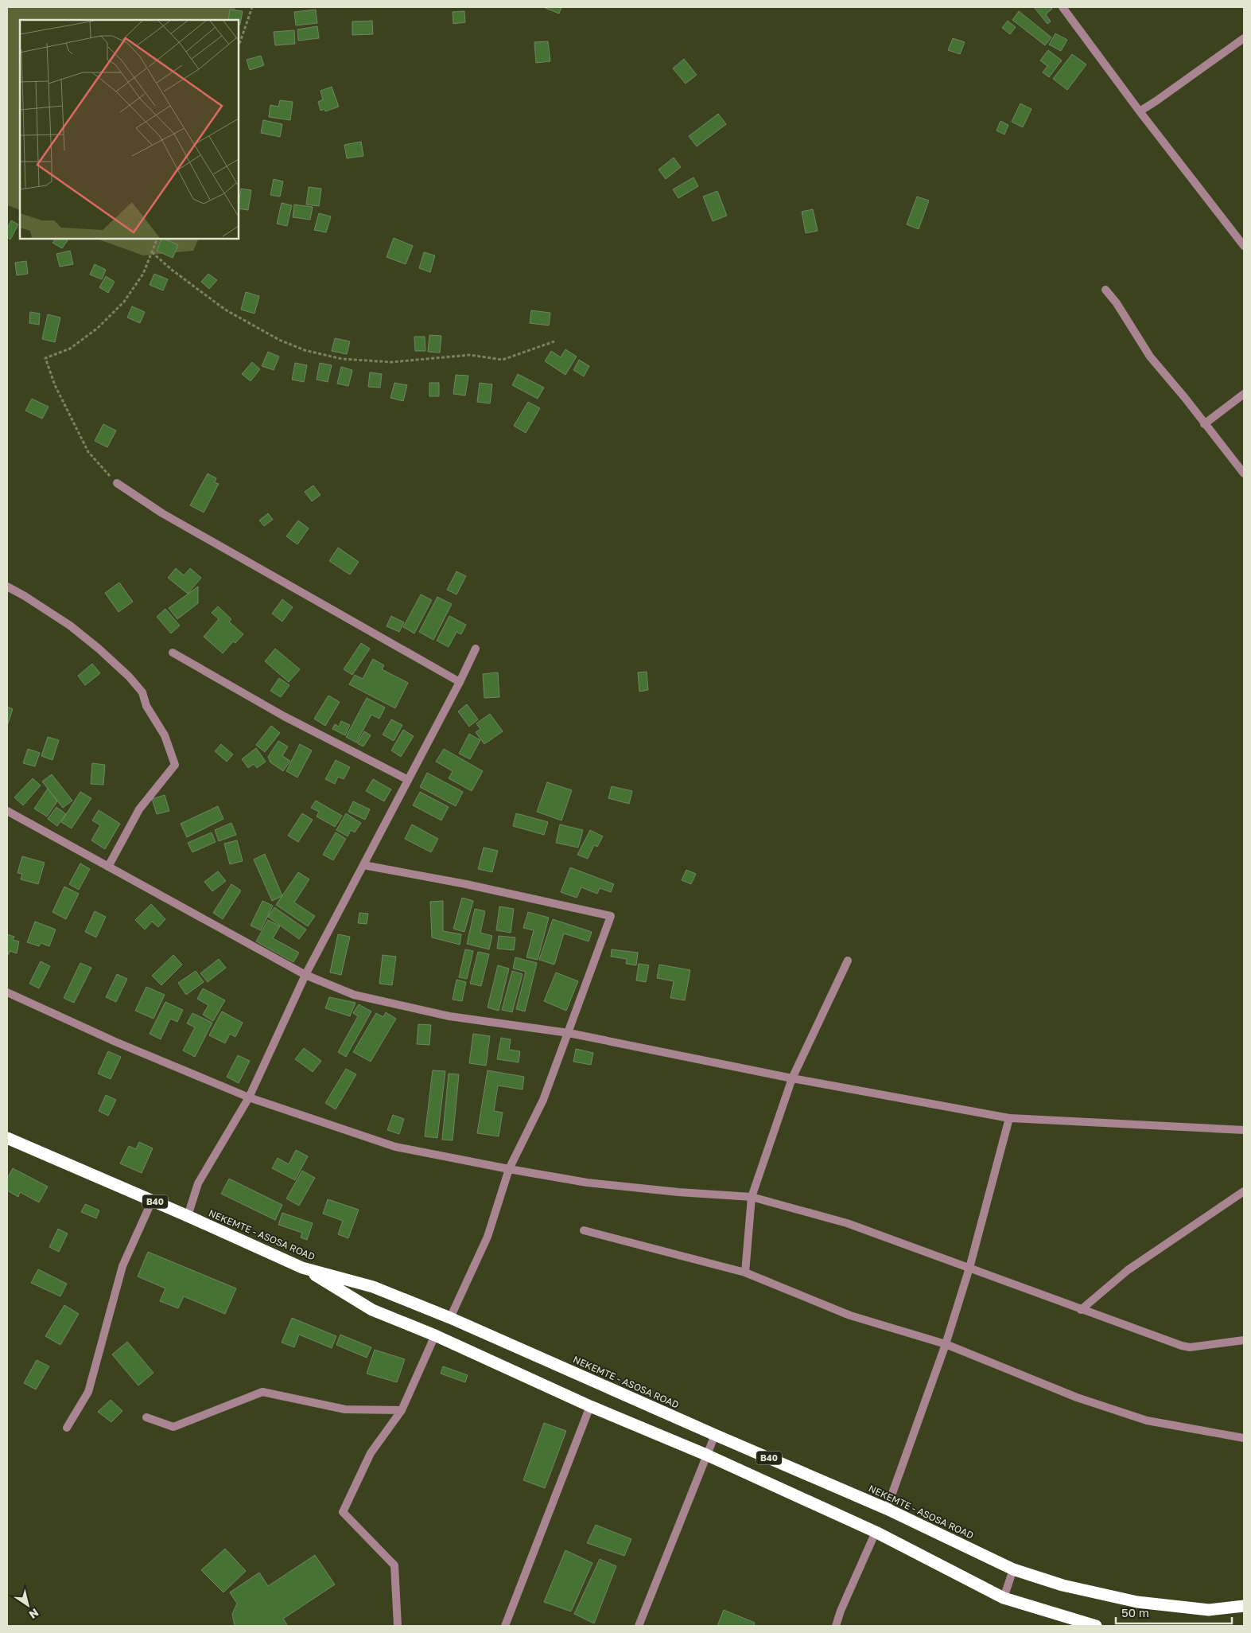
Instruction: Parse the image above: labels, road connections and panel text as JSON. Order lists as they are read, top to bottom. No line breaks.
{"streets":{"highway":["B40","NEKEMTE - ASOSA ROAD"]},"crossings":[["B40","NEKEMTE - ASOSA ROAD"]],"scale_bar":"50 m","north":"bottom right"}
